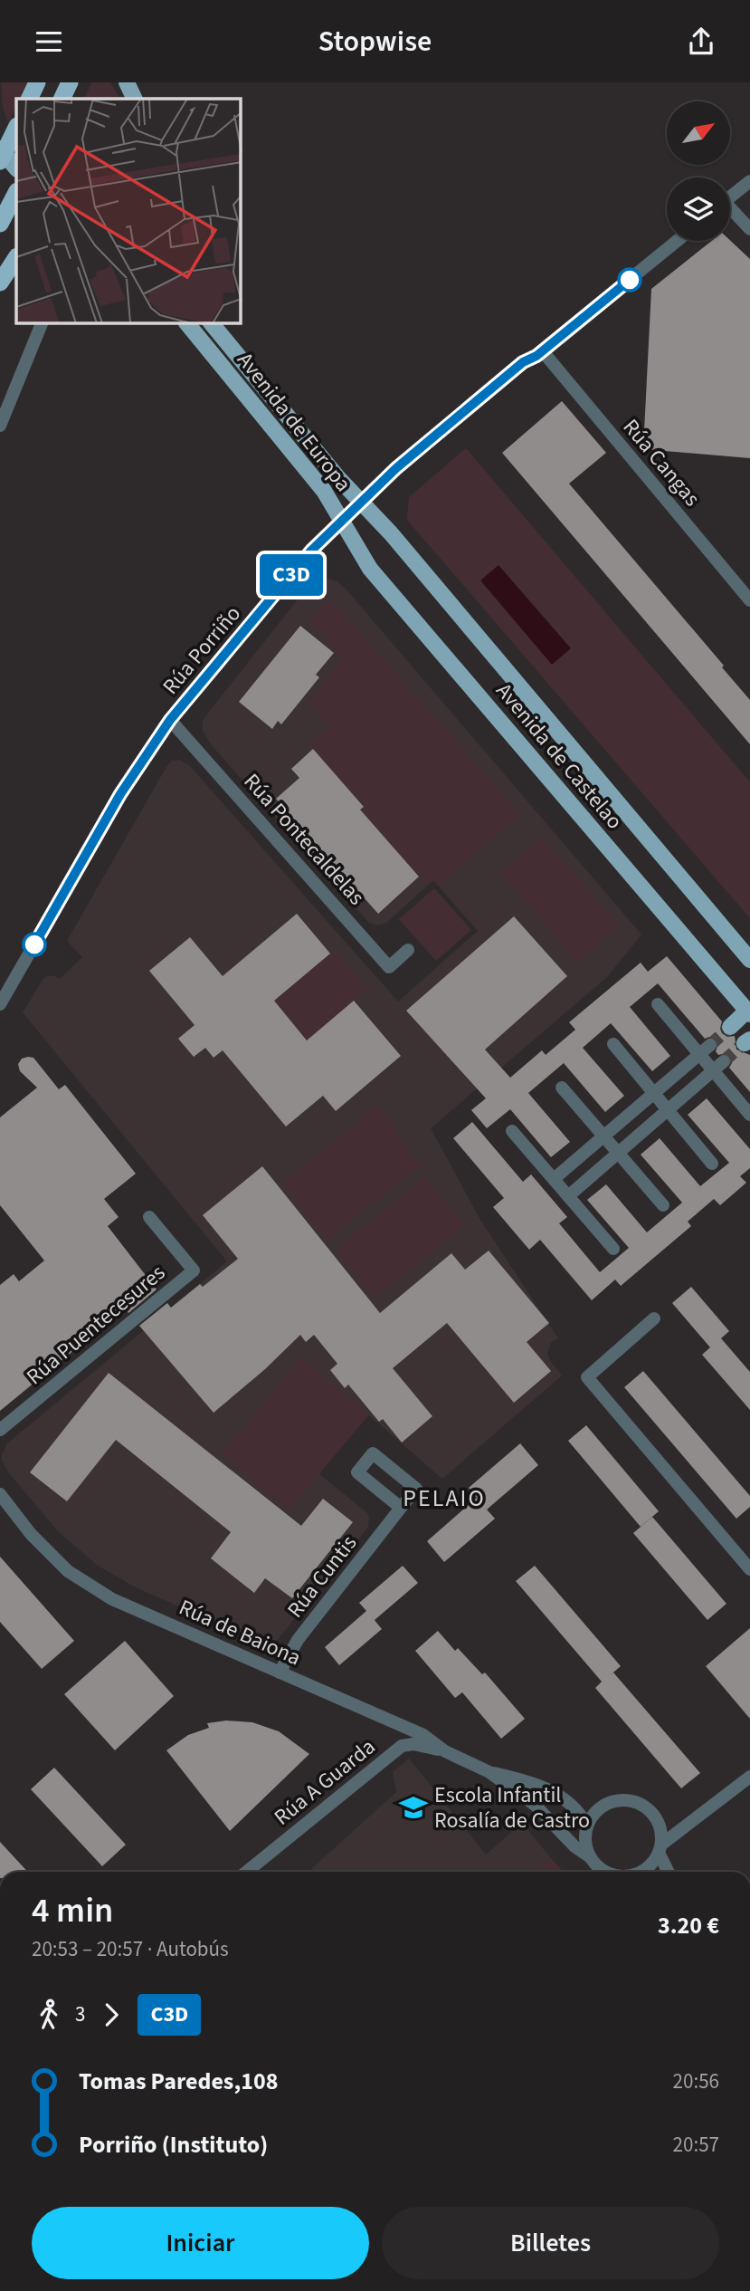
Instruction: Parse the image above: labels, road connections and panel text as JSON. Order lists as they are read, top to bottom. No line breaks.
{"streets":{"main road":["Avenida de Europa","Avenida de Castelao"],"street":["Rúa Cangas","Rúa Porriño","Rúa Pontecaldelas","Rúa Puentecesures","Rúa Cuntis","Rúa de Baiona","Rúa A Guarda"]},"crossings":[["Avenida de Europa","Rúa Porriño"],["Avenida de Europa","Avenida de Castelao"],["Rúa Cangas","Rúa Porriño"],["Rúa Porriño","Avenida de Castelao"],["Rúa Porriño","Rúa Pontecaldelas"],["Rúa Cuntis","Rúa de Baiona"],["Rúa de Baiona","Rúa A Guarda"]],"districts":["PELAIO"],"places":{"school or university":["Escola Infantil Rosalía de Castro"]},"lines":["bus line C3D"],"north":"top right","page":{"header":"Stopwise","on_map":"C3D","heading":["4 min","20:53 – 20:57 · Autobús","3.20 €"],"legs":["3","C3D"],"list":[{"name":"Tomas Paredes,108","value":"20:56"},{"name":"Porriño (Instituto)","value":"20:57"}],"buttons":["Iniciar","Billetes"]}}
